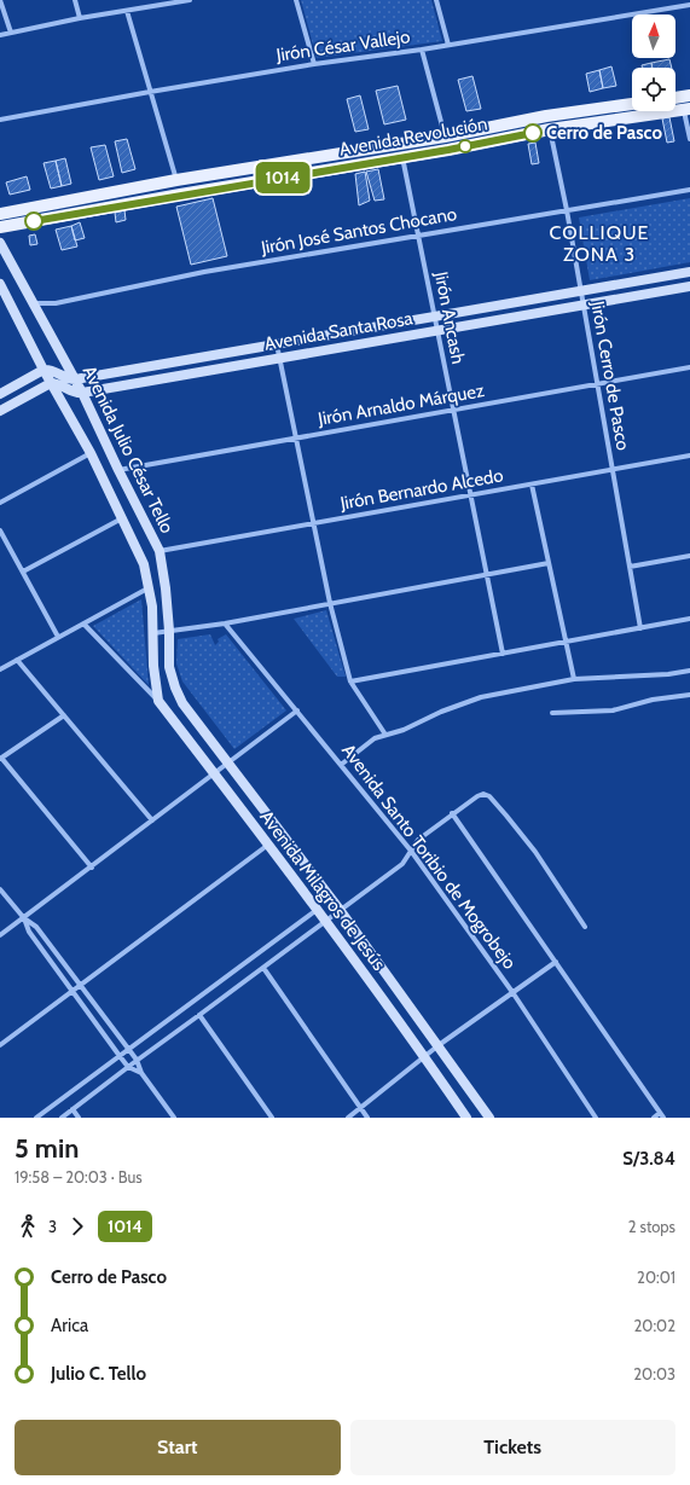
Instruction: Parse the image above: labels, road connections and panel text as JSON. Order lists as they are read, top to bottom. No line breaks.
{"streets":{"main road":["Avenida Revolución"],"street":["Jirón César Vallejo","Jirón José Santos Chocano","Jirón Ancash","Avenida Santa Rosa","Jirón Cerro de Pasco","Jirón Arnaldo Márquez","Avenida Julio César Tello","Jirón Bernardo Alcedo","Avenida Santo Toribio de Mogrobejo","Avenida Milagros de Jesús"]},"crossings":[["Avenida Revolución","Jirón Ancash"],["Avenida Revolución","Jirón Cerro de Pasco"],["Jirón José Santos Chocano","Jirón Ancash"],["Jirón José Santos Chocano","Jirón Cerro de Pasco"],["Jirón José Santos Chocano","Avenida Julio César Tello"],["Jirón Ancash","Avenida Santa Rosa"],["Jirón Ancash","Jirón Arnaldo Márquez"],["Jirón Ancash","Jirón Bernardo Alcedo"],["Avenida Santa Rosa","Jirón Cerro de Pasco"],["Avenida Santa Rosa","Avenida Julio César Tello"],["Jirón Cerro de Pasco","Jirón Arnaldo Márquez"],["Jirón Cerro de Pasco","Jirón Bernardo Alcedo"],["Jirón Arnaldo Márquez","Avenida Julio César Tello"],["Avenida Julio César Tello","Jirón Bernardo Alcedo"],["Avenida Julio César Tello","Avenida Milagros de Jesús"]],"districts":["COLLIQUE ZONA 3"],"places":["Cerro de Pasco"],"lines":["bus line 1014"],"north":"top","page":{"on_map":"1014","heading":["5 min","19:58 – 20:03 · Bus","S/3.84"],"legs":["3","1014","2 stops"],"list":[{"name":"Cerro de Pasco","value":"20:01"},{"name":"Arica","value":"20:02"},{"name":"Julio C. Tello","value":"20:03"}],"buttons":["Start","Tickets"]}}
